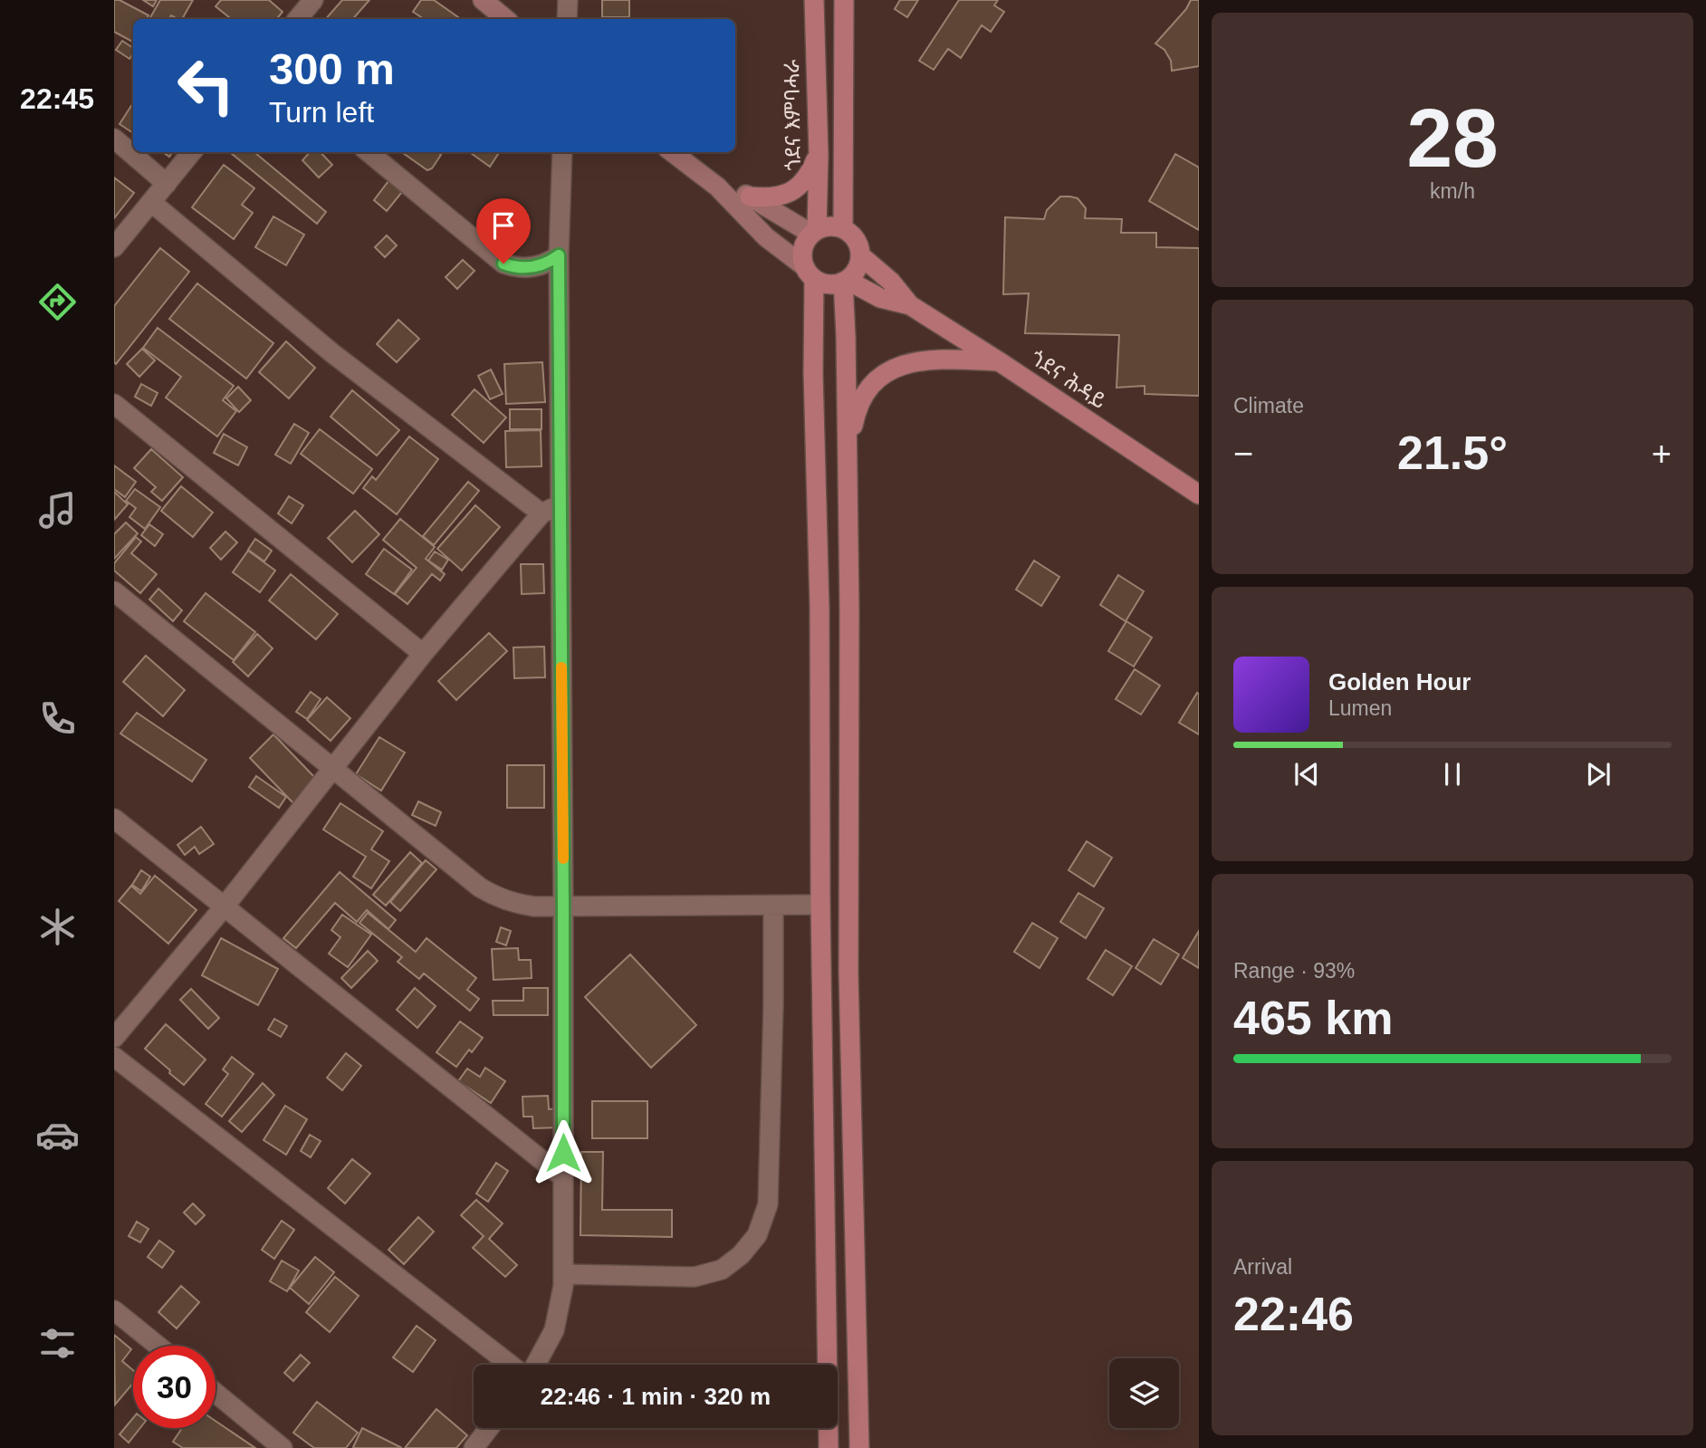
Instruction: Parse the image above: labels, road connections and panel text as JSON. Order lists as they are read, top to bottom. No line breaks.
{"streets":{"main road":["ጎደና እምባሓራ","ጎደና ሕዳይ"]},"page":{"tabs":"22:45","tile":[["28","km/h"],"Climate",["Range · 93%","465 km"],["Arrival","22:46"]],"turn":["300 m","Turn left"],"heat":["−","21.5°","+"],"song":["Golden Hour","Lumen"],"limit":"30","trip":"22:46 · 1 min · 320 m"}}
